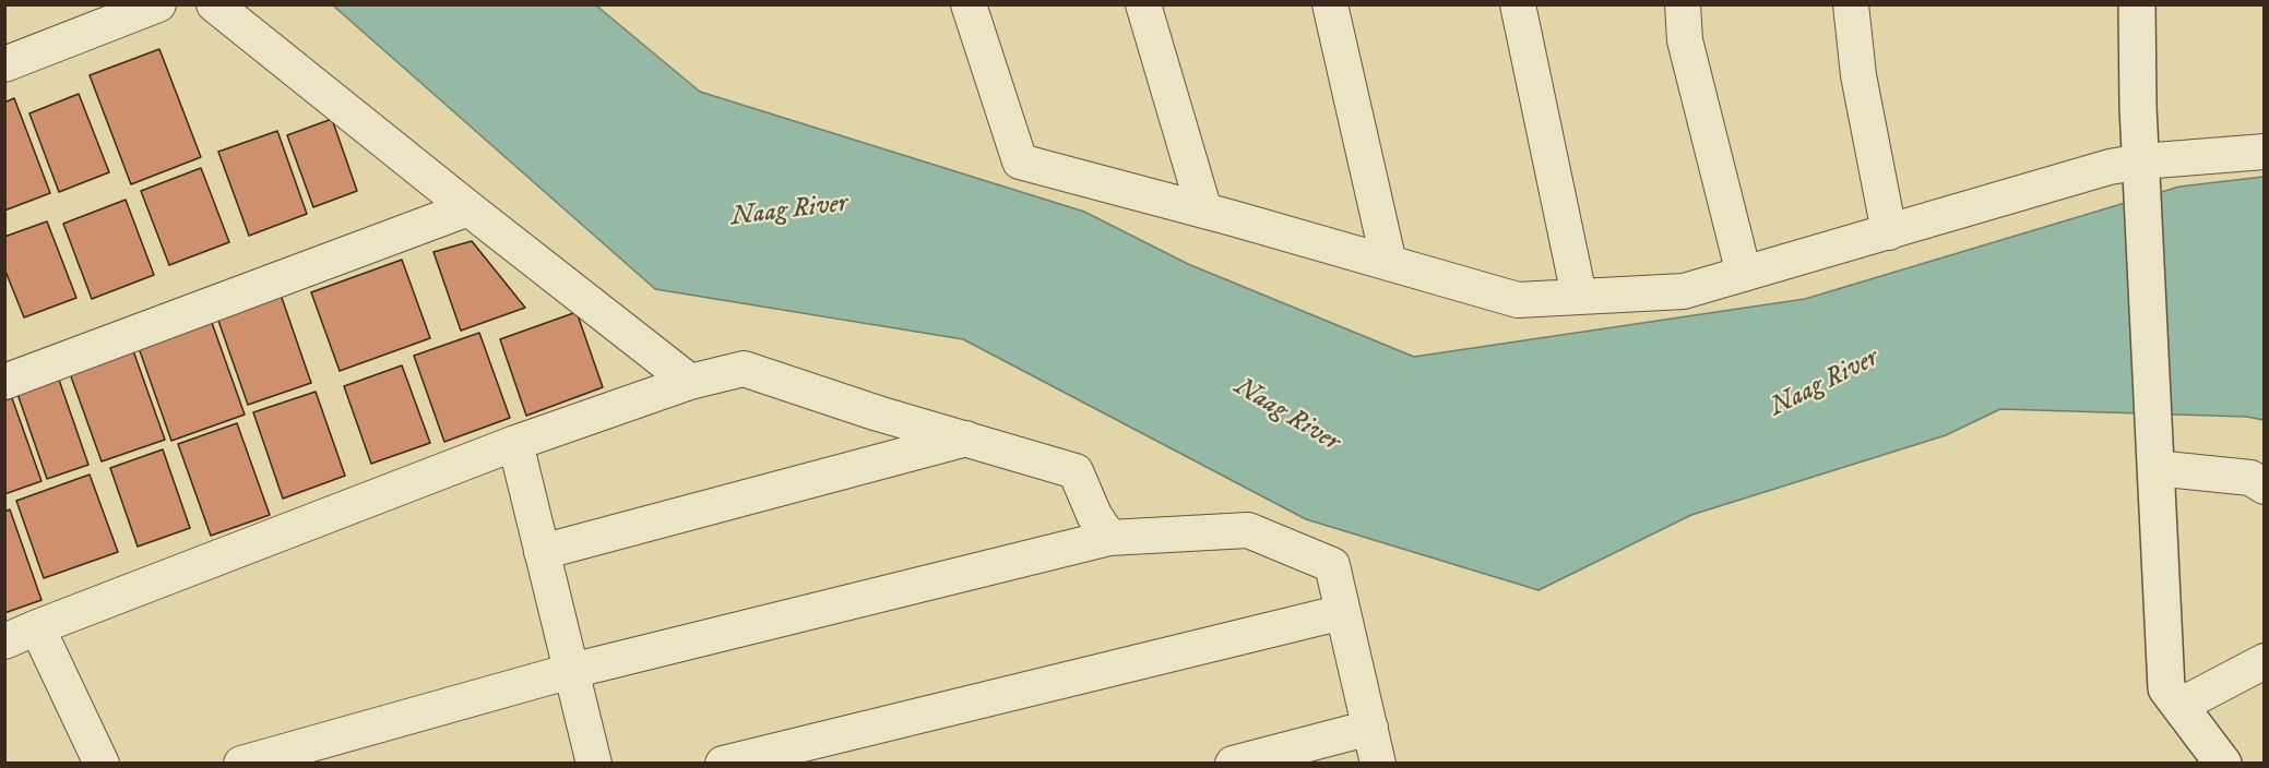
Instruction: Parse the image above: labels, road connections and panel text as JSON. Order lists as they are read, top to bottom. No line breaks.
{"water":["Naag River"]}
